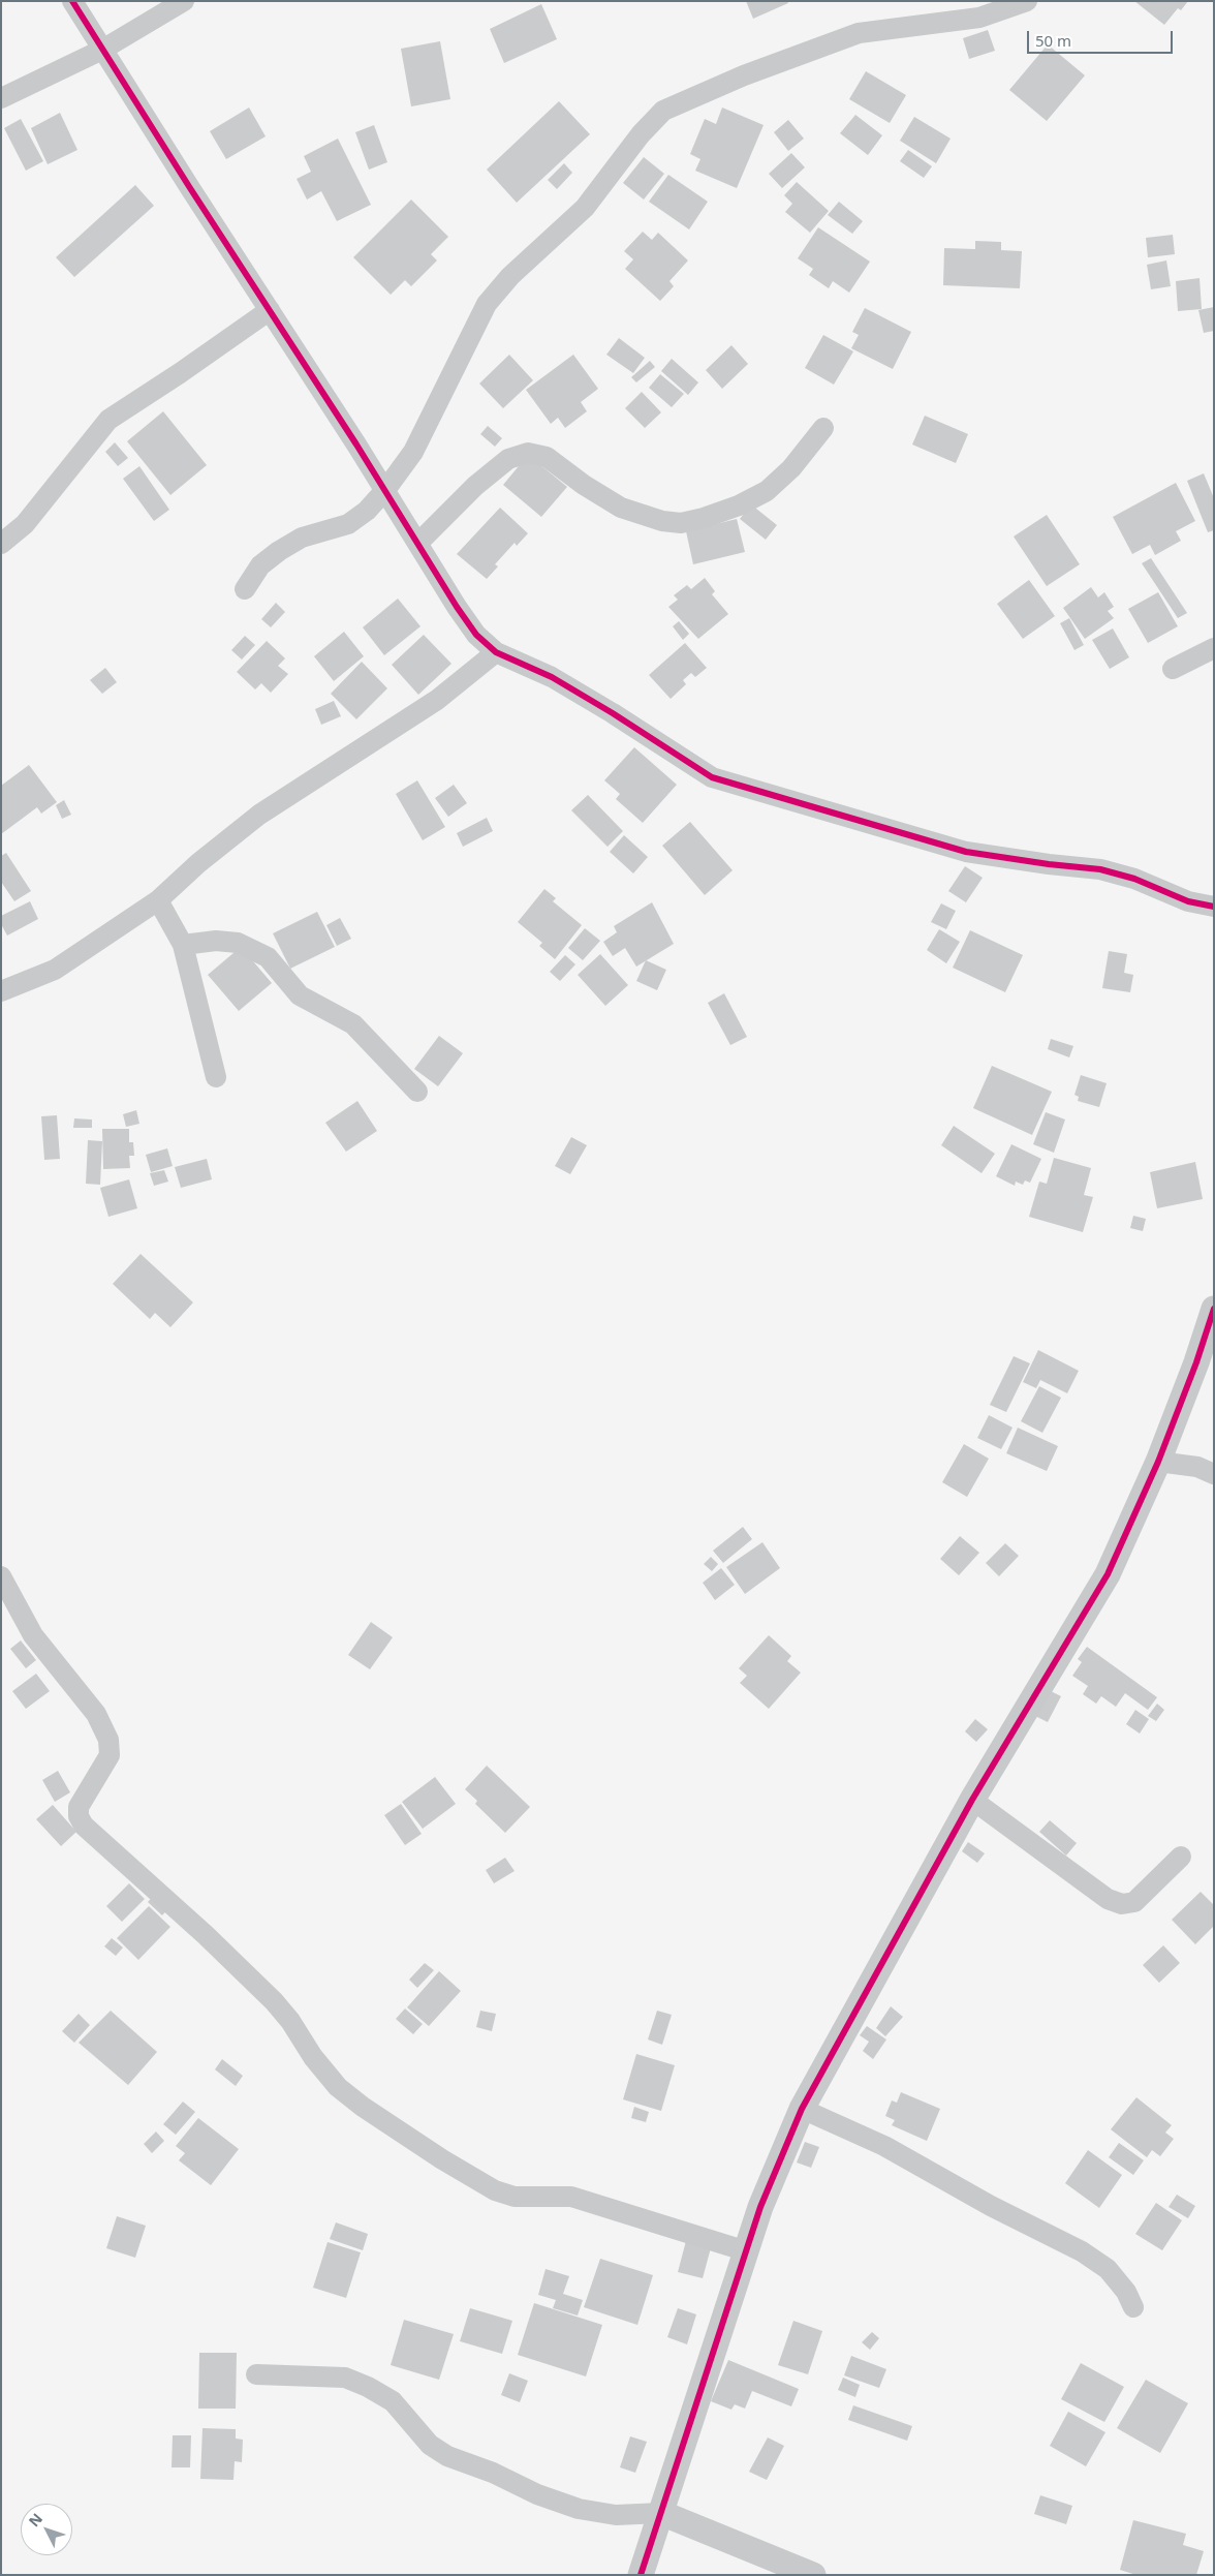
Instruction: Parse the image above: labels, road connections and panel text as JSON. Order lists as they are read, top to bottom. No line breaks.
{"scale_bar":"50 m","north":"top left"}
